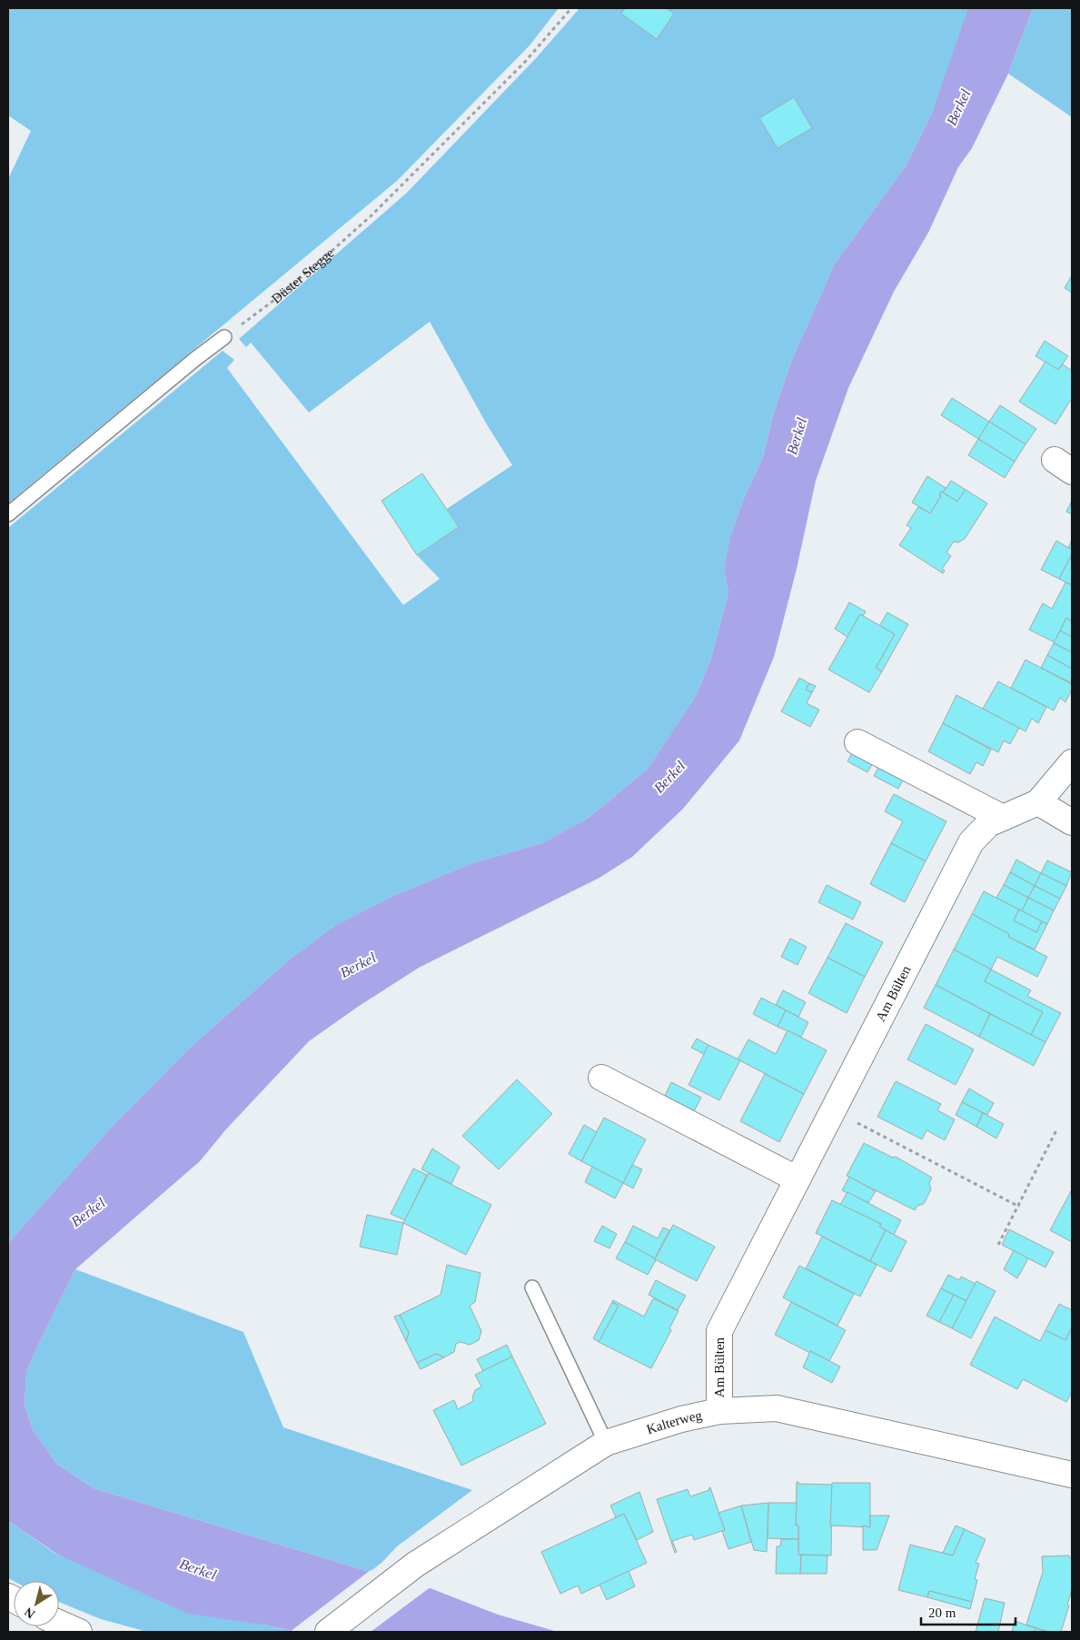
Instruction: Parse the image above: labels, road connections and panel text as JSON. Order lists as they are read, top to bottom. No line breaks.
{"streets":{"street":["Am Bülten","Kalterweg"],"path":["Düster Stegge"]},"crossings":[["Am Bülten","Kalterweg"]],"water":["Berkel"],"scale_bar":"20 m","north":"bottom left"}
